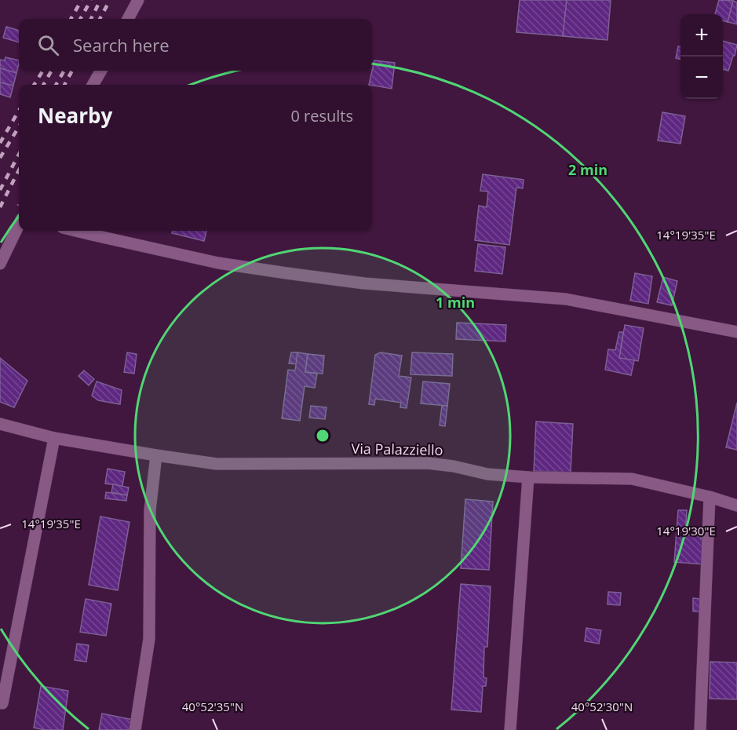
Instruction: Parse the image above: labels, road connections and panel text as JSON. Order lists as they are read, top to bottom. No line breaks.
{"streets":{"street":["Via Palazziello"]},"page":{"map_buttons":["+","−"],"search":"Search here","heading":["Nearby","0 results"]},"coordinates":["14°19'35\"E","14°19'30\"E","40°52'35\"N","40°52'30\"N"],"rings":["2 min","1 min"]}
